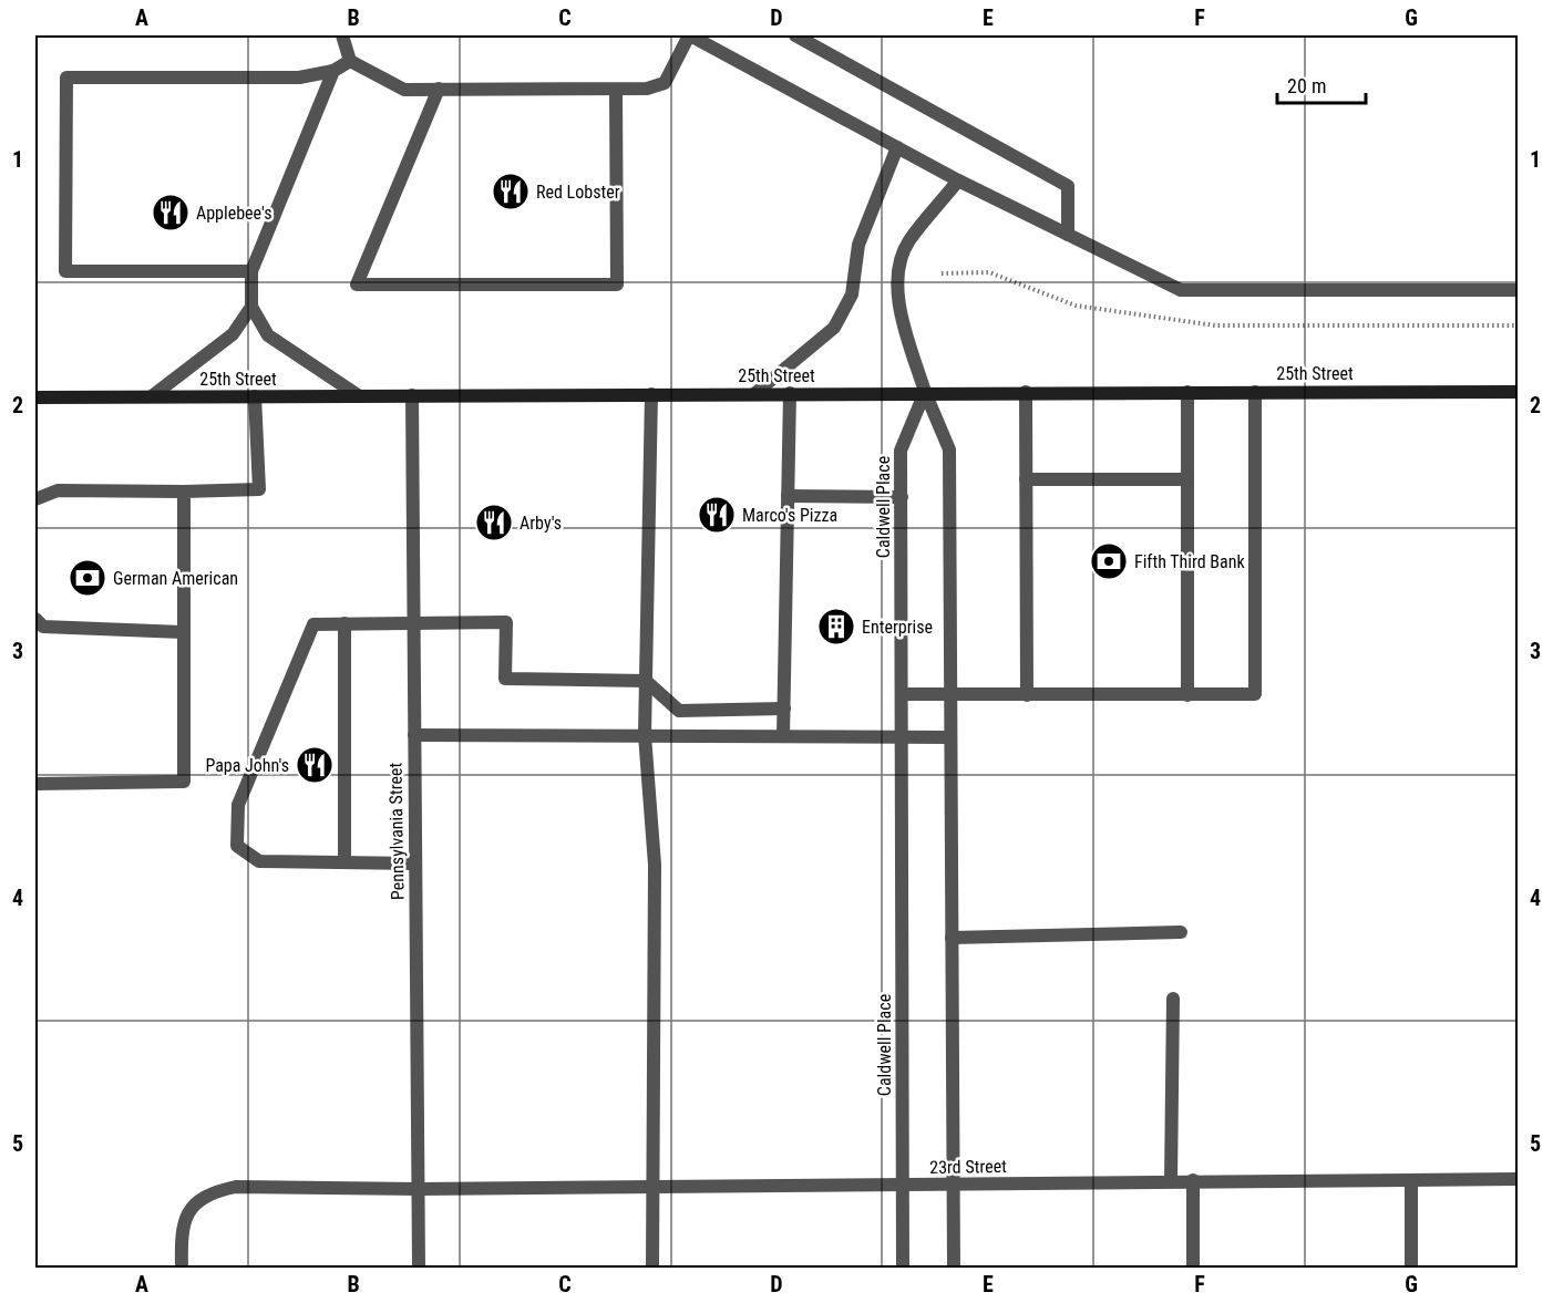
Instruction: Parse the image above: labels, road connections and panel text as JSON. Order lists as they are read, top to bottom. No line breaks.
{"streets":{"main road":["25th Street"],"street":["Caldwell Place","Pennsylvania Street","23rd Street"]},"crossings":[["25th Street","Caldwell Place"],["25th Street","Pennsylvania Street"],["Caldwell Place","23rd Street"],["Pennsylvania Street","23rd Street"]],"places":{"restaurant":["Red Lobster","Applebee's","Marco's Pizza","Arby's","Papa John's"],"bank":["Fifth Third Bank","German American"],"building":["Enterprise"]},"scale_bar":"20 m","grid":{"columns":["A","B","C","D","E","F","G"],"rows":["1","2","3","4","5"]}}
